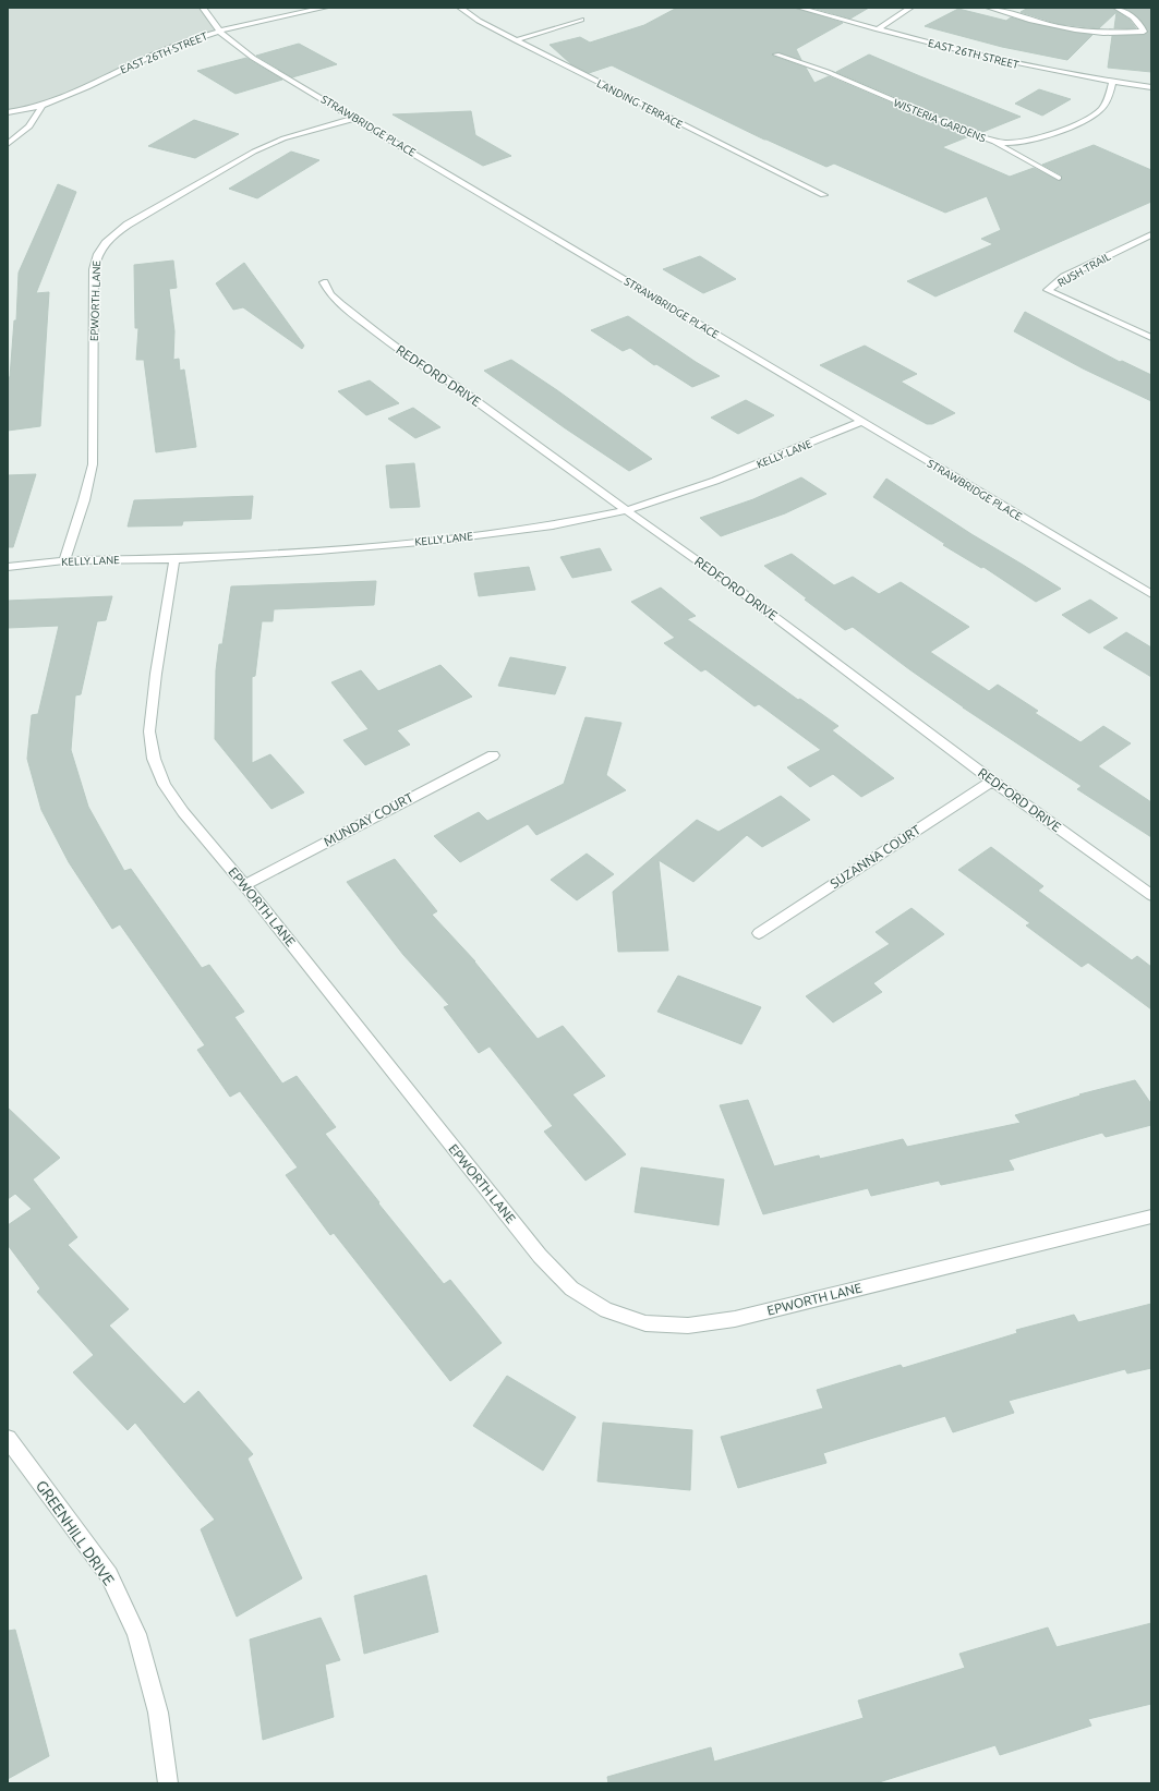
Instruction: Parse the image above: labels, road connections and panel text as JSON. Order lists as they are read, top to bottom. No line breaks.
{"streets":{"street":["EAST 26TH STREET","LANDING TERRACE","WISTERIA GARDENS","STRAWBRIDGE PLACE","RUSH TRAIL","EPWORTH LANE","REDFORD DRIVE","KELLY LANE","MUNDAY COURT","SUZANNA COURT","GREENHILL DRIVE"]},"crossings":[["EAST 26TH STREET","WISTERIA GARDENS"],["EAST 26TH STREET","STRAWBRIDGE PLACE"],["STRAWBRIDGE PLACE","EPWORTH LANE"],["STRAWBRIDGE PLACE","KELLY LANE"],["EPWORTH LANE","KELLY LANE"],["EPWORTH LANE","MUNDAY COURT"],["REDFORD DRIVE","KELLY LANE"],["REDFORD DRIVE","SUZANNA COURT"]]}
